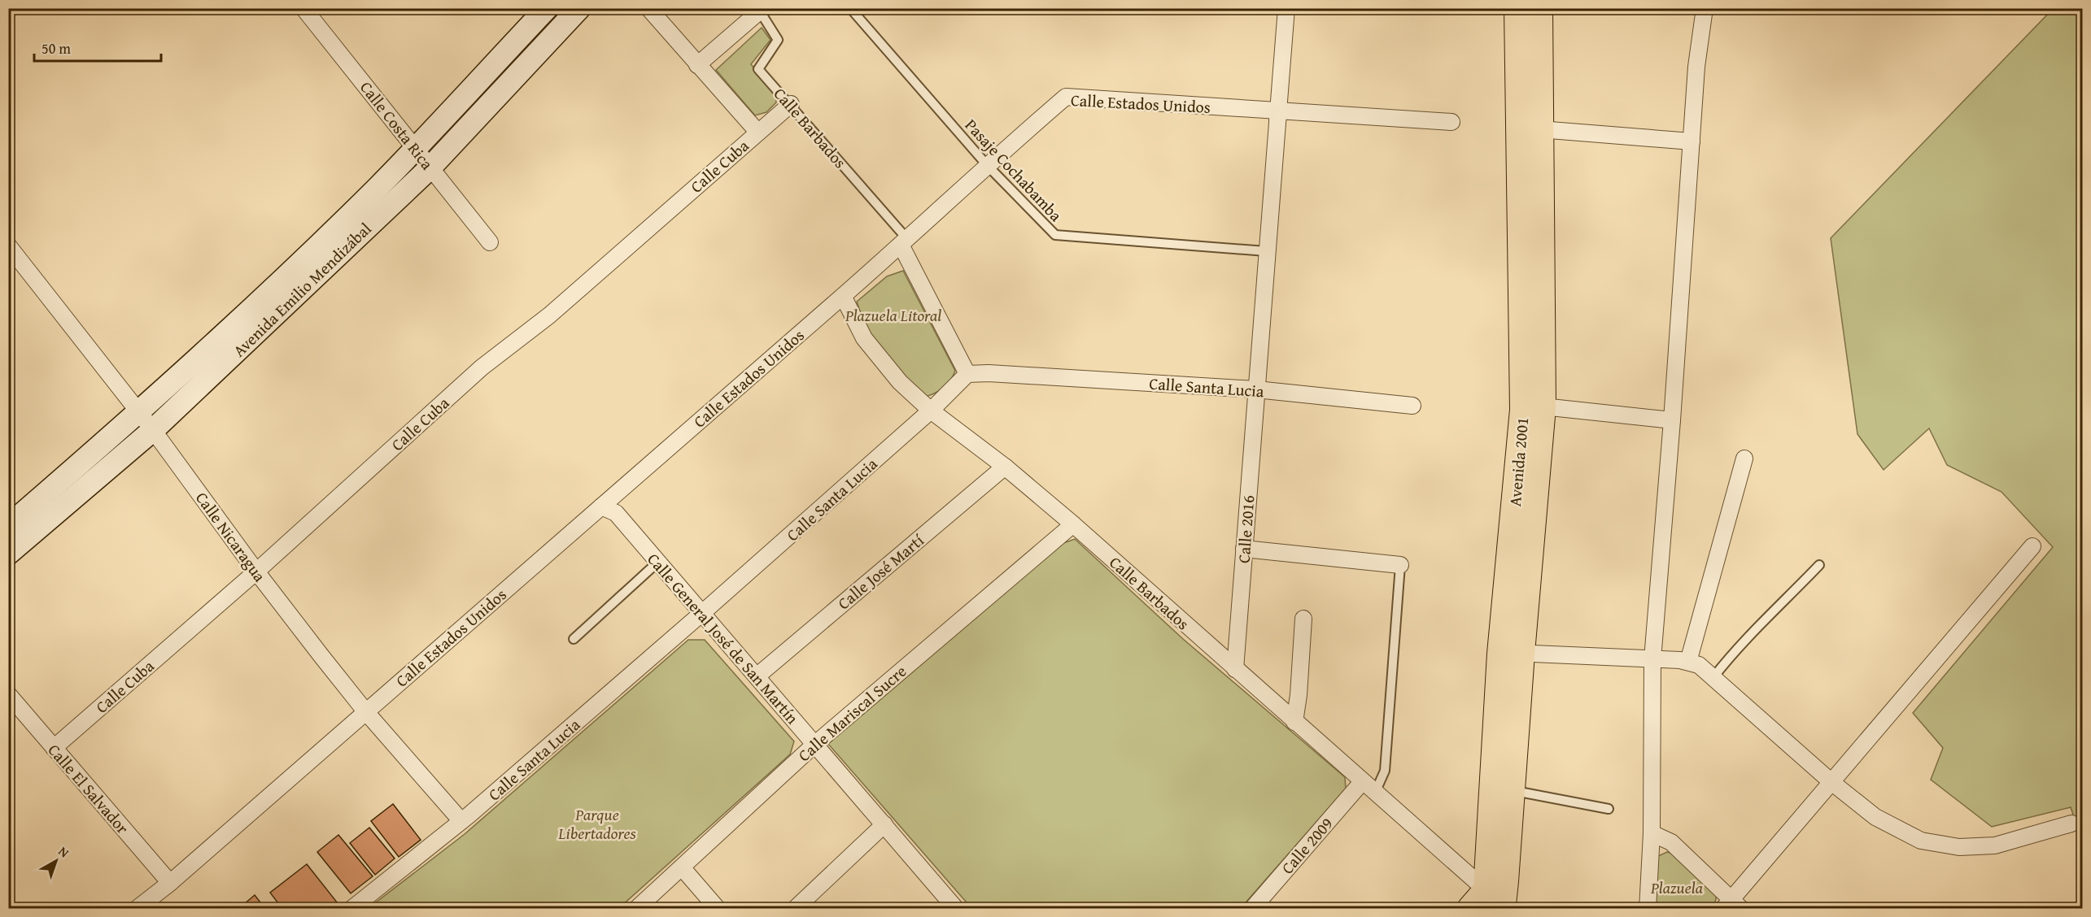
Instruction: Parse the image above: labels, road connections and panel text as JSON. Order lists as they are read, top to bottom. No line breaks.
{"streets":{"main road":["Avenida Emilio Mendizábal","Avenida 2001"],"street":["Calle Estados Unidos","Calle Costa Rica","Calle Barbados","Calle Cuba","Calle Santa Lucia","Calle 2016","Calle Nicaragua","Calle José Martí","Calle General José de San Martín","Calle Mariscal Sucre","Calle El Salvador","Calle 2009"],"lane":["Pasaje Cochabamba"]},"crossings":[["Calle Estados Unidos","Calle Barbados"],["Calle Estados Unidos","Pasaje Cochabamba"],["Calle Estados Unidos","Calle 2016"],["Calle Estados Unidos","Calle Nicaragua"],["Calle Estados Unidos","Calle General José de San Martín"],["Calle Estados Unidos","Calle El Salvador"],["Calle Costa Rica","Avenida Emilio Mendizábal"],["Calle Barbados","Calle Cuba"],["Calle Barbados","Calle Santa Lucia"],["Calle Barbados","Avenida 2001"],["Calle Barbados","Calle 2016"],["Calle Barbados","Calle José Martí"],["Calle Barbados","Calle Mariscal Sucre"],["Calle Barbados","Calle 2009"],["Calle Cuba","Calle Nicaragua"],["Calle Cuba","Calle El Salvador"],["Pasaje Cochabamba","Calle 2016"],["Avenida Emilio Mendizábal","Calle Nicaragua"],["Calle Santa Lucia","Calle 2016"],["Calle Santa Lucia","Calle Nicaragua"],["Calle Santa Lucia","Calle General José de San Martín"],["Calle José Martí","Calle General José de San Martín"],["Calle General José de San Martín","Calle Mariscal Sucre"]],"parks":["Plazuela Litoral","Parque Libertadores","Plazuela"],"scale_bar":"50 m","north":"top right"}
